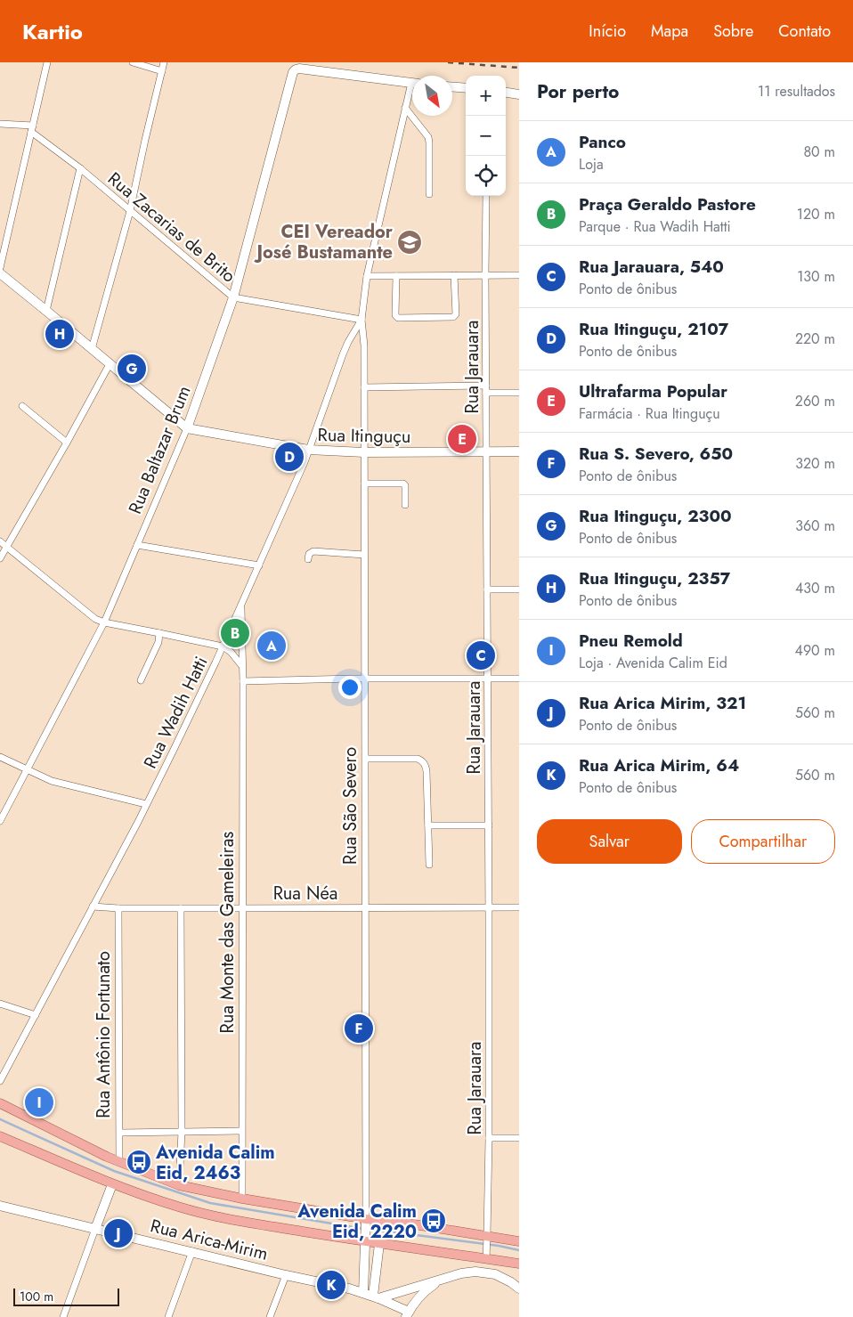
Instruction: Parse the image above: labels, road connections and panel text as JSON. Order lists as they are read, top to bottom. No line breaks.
{"streets":{"street":["Rua Zacarias de Brito","Rua Jarauara","Rua Itinguçu","Rua Baltazar Brum","Rua Wadih Hatti","Rua São Severo","Rua Néa","Rua Monte das Gameleiras","Rua Antônio Fortunato","Rua Arica-Mirim"]},"crossings":[["Rua Zacarias de Brito","Rua Baltazar Brum"],["Rua Zacarias de Brito","Rua Wadih Hatti"],["Rua Zacarias de Brito","Rua São Severo"],["Rua Jarauara","Rua Itinguçu"],["Rua Jarauara","Rua Néa"],["Rua Itinguçu","Rua Baltazar Brum"],["Rua Itinguçu","Rua Wadih Hatti"],["Rua Itinguçu","Rua São Severo"],["Rua Wadih Hatti","Rua São Severo"],["Rua Wadih Hatti","Rua Néa"],["Rua Wadih Hatti","Rua Monte das Gameleiras"],["Rua São Severo","Rua Néa"],["Rua São Severo","Rua Arica-Mirim"],["Rua Néa","Rua Monte das Gameleiras"],["Rua Néa","Rua Antônio Fortunato"]],"places":{"school or university":["CEI Vereador José Bustamante"],"bus stop":["Avenida Calim Eid, 2463","Avenida Calim Eid, 2220"]},"scale_bar":"100 m","north":"bottom right","page":{"header":"Kartio","nav":["Início","Mapa","Sobre","Contato"],"heading":["Por perto","11 resultados"],"map_buttons":["+","−"],"list":[{"mark":"A","name":"Panco","note":"Loja","value":"80 m"},{"mark":"B","name":"Praça Geraldo Pastore","note":"Parque · Rua Wadih Hatti","value":"120 m"},{"mark":"C","name":"Rua Jarauara, 540","note":"Ponto de ônibus","value":"130 m"},{"mark":"D","name":"Rua Itinguçu, 2107","note":"Ponto de ônibus","value":"220 m"},{"mark":"E","name":"Ultrafarma Popular","note":"Farmácia · Rua Itinguçu","value":"260 m"},{"mark":"F","name":"Rua S. Severo, 650","note":"Ponto de ônibus","value":"320 m"},{"mark":"G","name":"Rua Itinguçu, 2300","note":"Ponto de ônibus","value":"360 m"},{"mark":"H","name":"Rua Itinguçu, 2357","note":"Ponto de ônibus","value":"430 m"},{"mark":"I","name":"Pneu Remold","note":"Loja · Avenida Calim Eid","value":"490 m"},{"mark":"J","name":"Rua Arica Mirim, 321","note":"Ponto de ônibus","value":"560 m"},{"mark":"K","name":"Rua Arica Mirim, 64","note":"Ponto de ônibus","value":"560 m"}],"pins":["H","G","E","D","B","A","C","F","I","J","K"],"buttons":["Salvar","Compartilhar"],"scale":"100 m"}}
